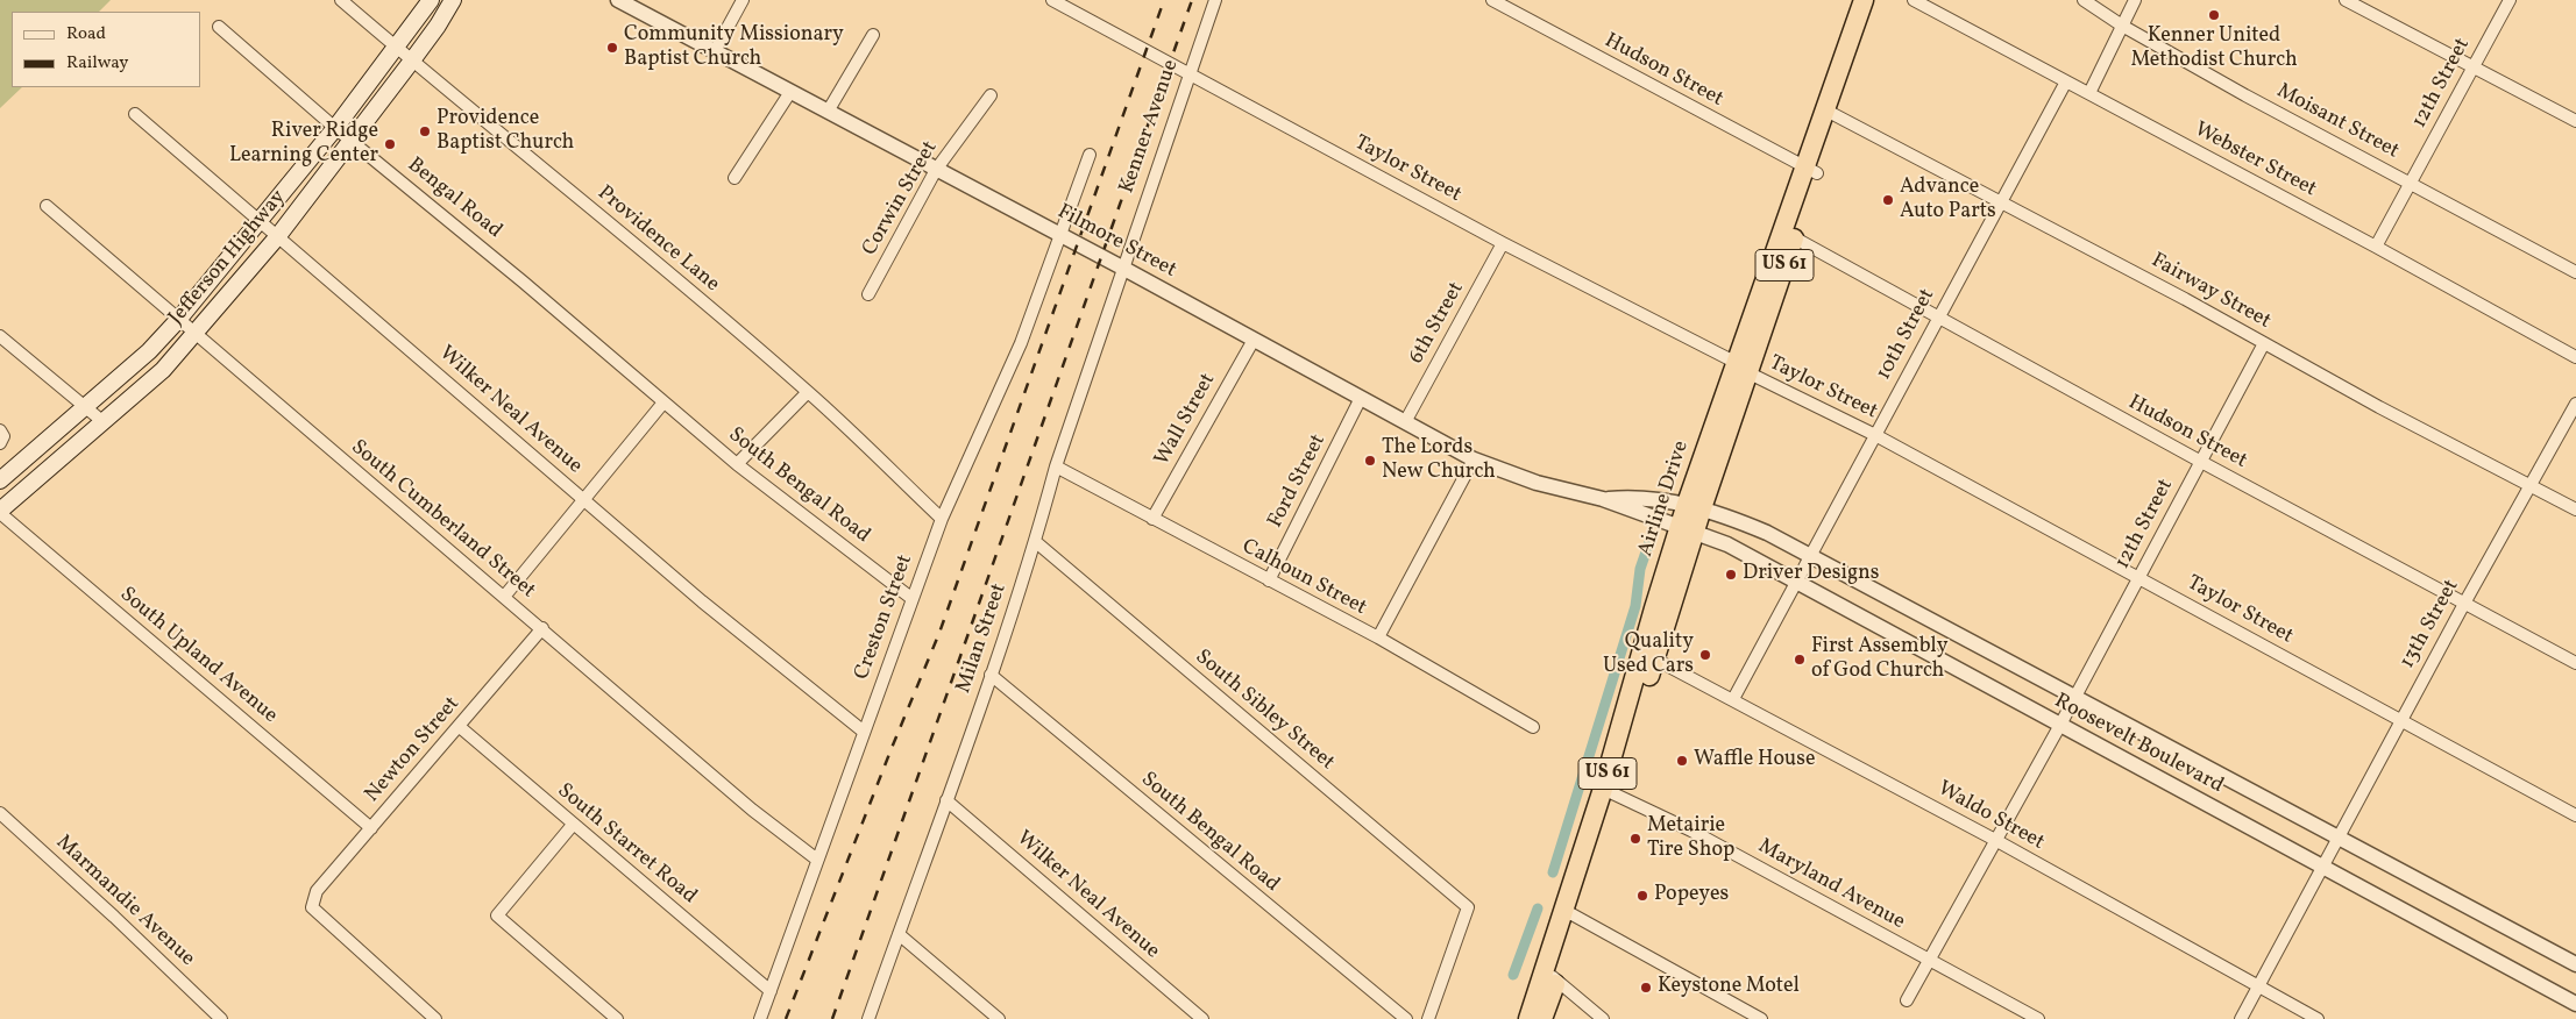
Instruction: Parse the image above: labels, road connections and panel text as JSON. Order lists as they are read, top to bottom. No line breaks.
{"streets":{"highway":["US 61","Airline Drive"],"main road":["Jefferson Highway"],"street":["Hudson Street","12th Street","Moisant Street","Kenner Avenue","Webster Street","Taylor Street","Bengal Road","Corwin Street","Providence Lane","Filmore Street","Fairway Street","6th Street","10th Street","Wilker Neal Avenue","Wall Street","Ford Street","South Bengal Road","South Cumberland Street","Calhoun Street","Creston Street","13th Street","Milan Street","South Upland Avenue","South Sibley Street","Roosevelt Boulevard","Newton Street","Waldo Street","South Starret Road","Maryland Avenue","Marmandie Avenue"]},"crossings":[["Hudson Street","12th Street"],["Hudson Street","10th Street"],["Hudson Street","Airline Drive"],["Hudson Street","13th Street"],["12th Street","Moisant Street"],["12th Street","Webster Street"],["12th Street","Taylor Street"],["12th Street","Fairway Street"],["12th Street","Roosevelt Boulevard"],["12th Street","Waldo Street"],["12th Street","Maryland Avenue"],["Kenner Avenue","Taylor Street"],["Kenner Avenue","Filmore Street"],["Kenner Avenue","Milan Street"],["Webster Street","10th Street"],["Taylor Street","6th Street"],["Taylor Street","10th Street"],["Taylor Street","Airline Drive"],["Taylor Street","13th Street"],["Bengal Road","Jefferson Highway"],["Bengal Road","South Bengal Road"],["Corwin Street","Filmore Street"],["Providence Lane","Jefferson Highway"],["Providence Lane","Creston Street"],["Filmore Street","6th Street"],["Filmore Street","Wall Street"],["Filmore Street","Ford Street"],["Filmore Street","Airline Drive"],["Filmore Street","Creston Street"],["Filmore Street","Milan Street"],["Filmore Street","Roosevelt Boulevard"],["Jefferson Highway","Wilker Neal Avenue"],["Jefferson Highway","South Cumberland Street"],["Jefferson Highway","South Upland Avenue"],["Fairway Street","10th Street"],["Fairway Street","Airline Drive"],["Fairway Street","13th Street"],["10th Street","Roosevelt Boulevard"],["10th Street","Waldo Street"],["Wilker Neal Avenue","Creston Street"],["Wilker Neal Avenue","Milan Street"],["Wall Street","Calhoun Street"],["Ford Street","Calhoun Street"],["South Bengal Road","Creston Street"],["South Bengal Road","Milan Street"],["Airline Drive","Roosevelt Boulevard"],["Airline Drive","Waldo Street"],["Airline Drive","Maryland Avenue"],["South Cumberland Street","Creston Street"],["South Cumberland Street","Newton Street"],["Calhoun Street","Milan Street"],["Creston Street","South Starret Road"],["13th Street","Roosevelt Boulevard"],["13th Street","Waldo Street"],["Milan Street","South Sibley Street"],["South Upland Avenue","Newton Street"],["Newton Street","South Starret Road"]],"places":["Kenner United Methodist Church","Community Missionary Baptist Church","Providence Baptist Church","River Ridge Learning Center","Advance Auto Parts","The Lords New Church","Driver Designs","Quality Used Cars","First Assembly of God Church","Waffle House","Metairie Tire Shop","Popeyes","Keystone Motel"],"legend":["Road","Railway"]}
